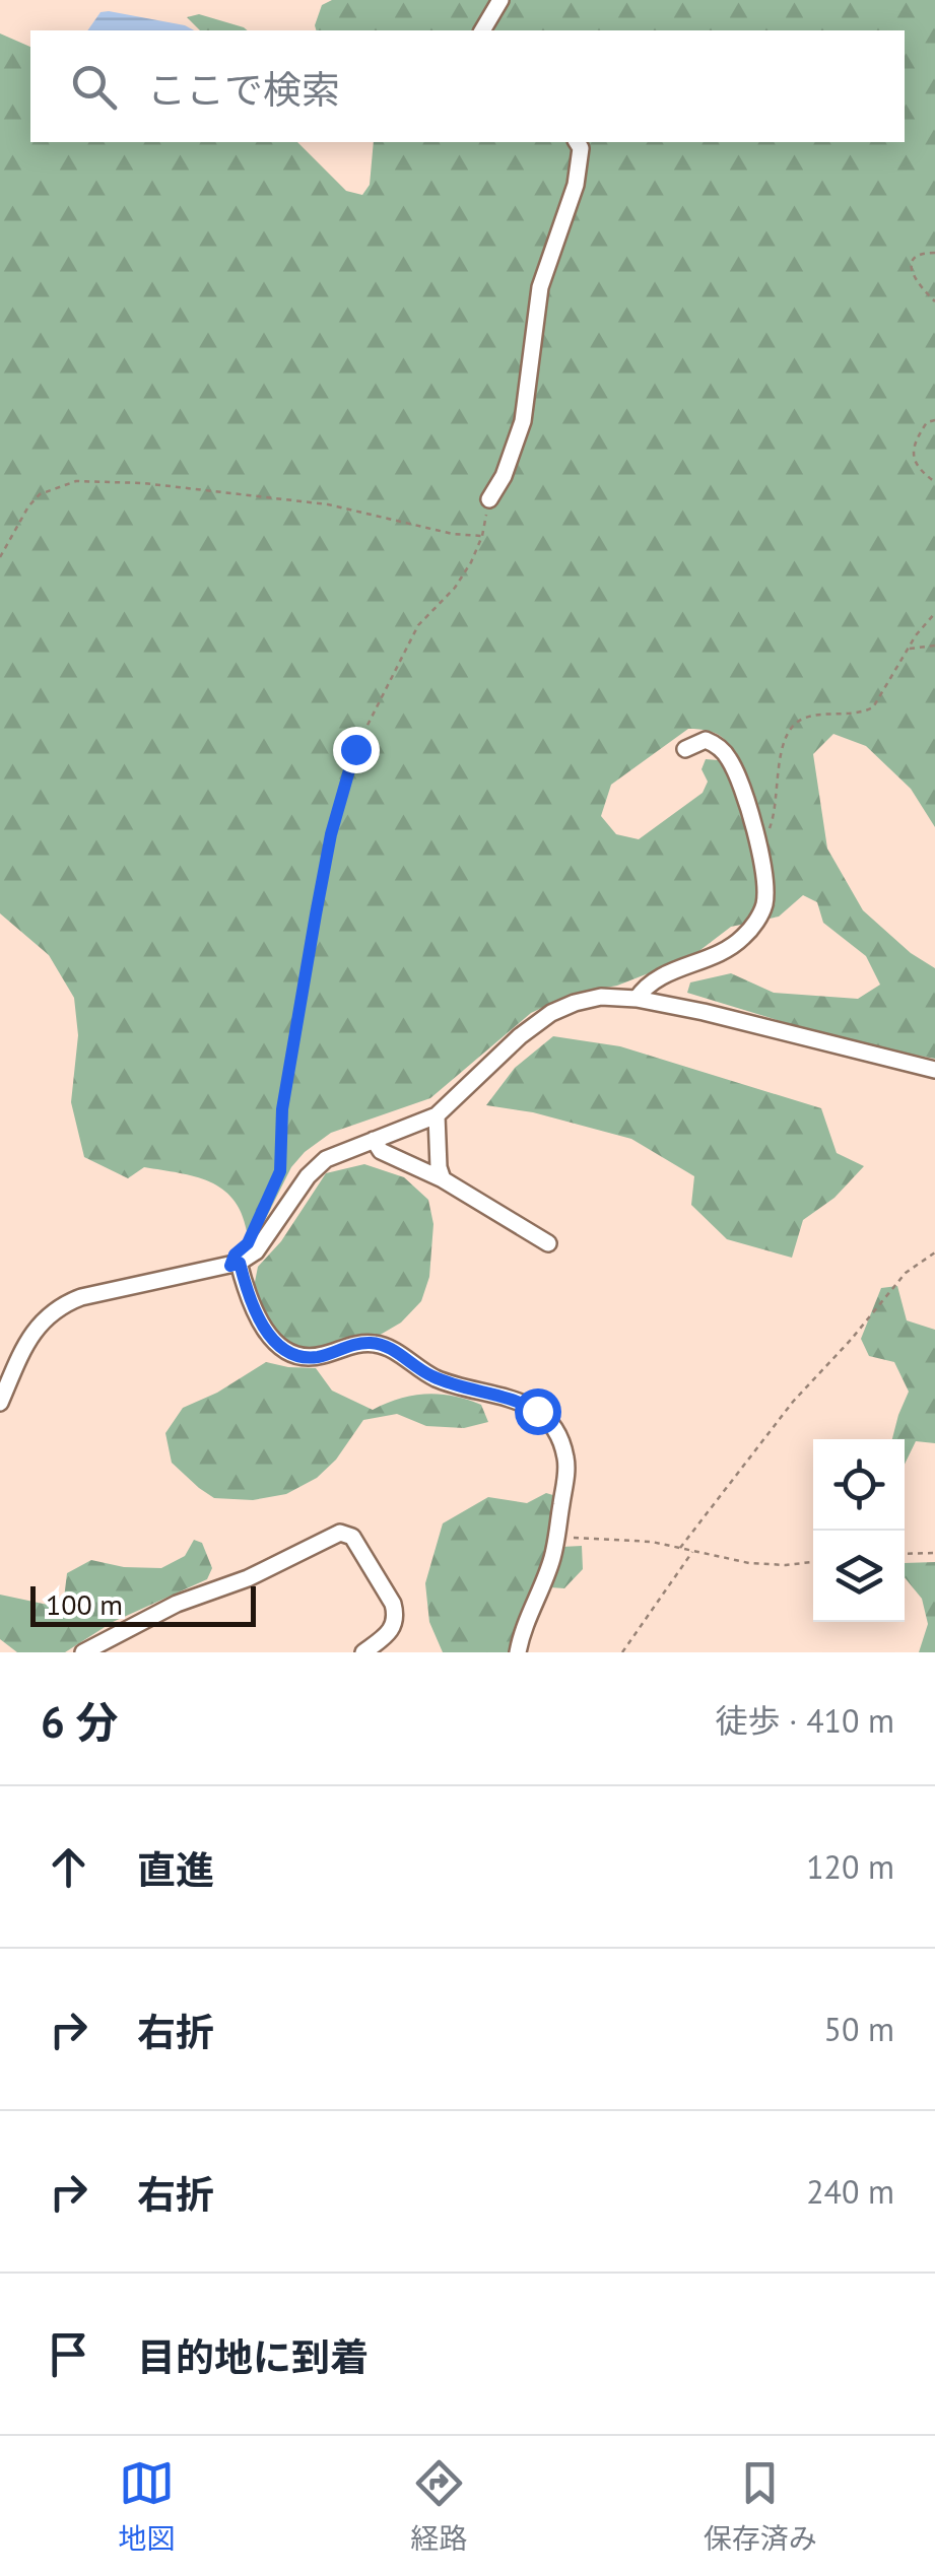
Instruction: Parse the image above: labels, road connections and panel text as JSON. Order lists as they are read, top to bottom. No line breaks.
{"scale_bar":"100 m","page":{"search":"ここで検索","scale":"100 m","heading":["6 分","徒歩 · 410 m"],"list":[["直進","120 m"],["右折","50 m"],["右折","240 m"],"目的地に到着"],"nav":["地図","経路","保存済み"]}}
